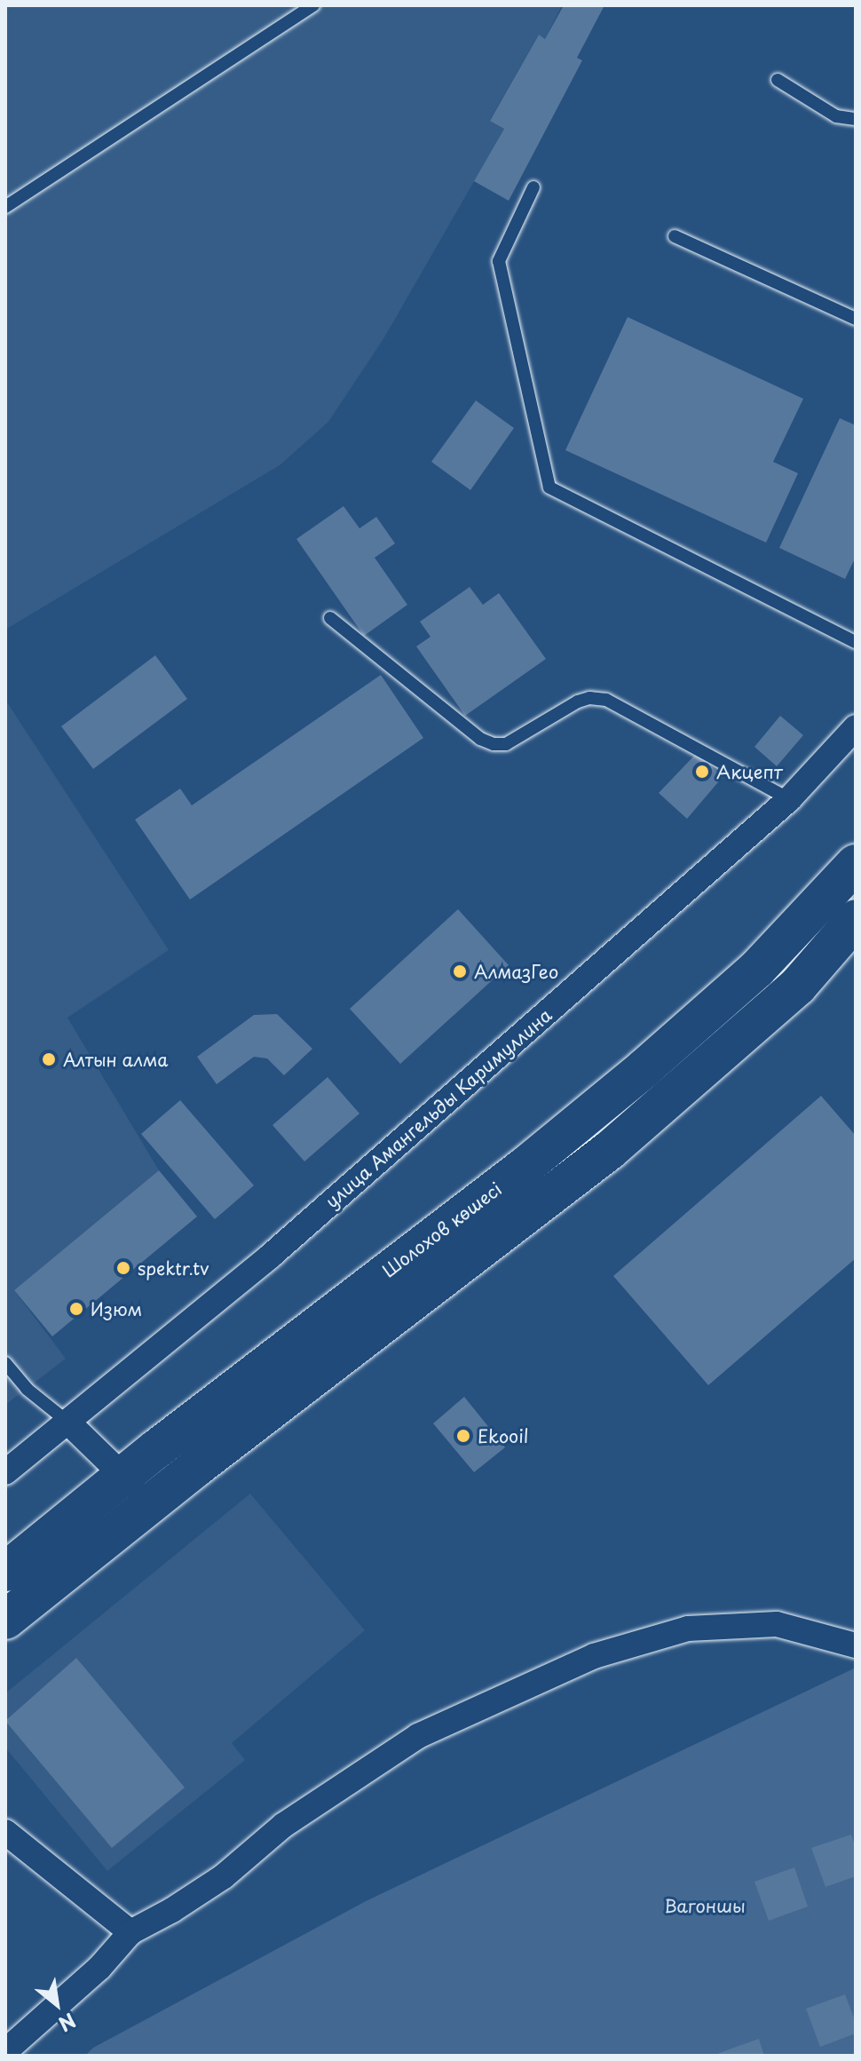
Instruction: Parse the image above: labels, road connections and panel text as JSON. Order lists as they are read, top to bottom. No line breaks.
{"streets":{"highway":["Шолохов көшесі"],"street":["улица Амангельды Каримуллина"]},"parks":["Вагоншы"],"places":["Акцепт","АлмазГео","Алтын алма","spektr.tv","Изюм","Ekooil"],"north":"bottom right"}
